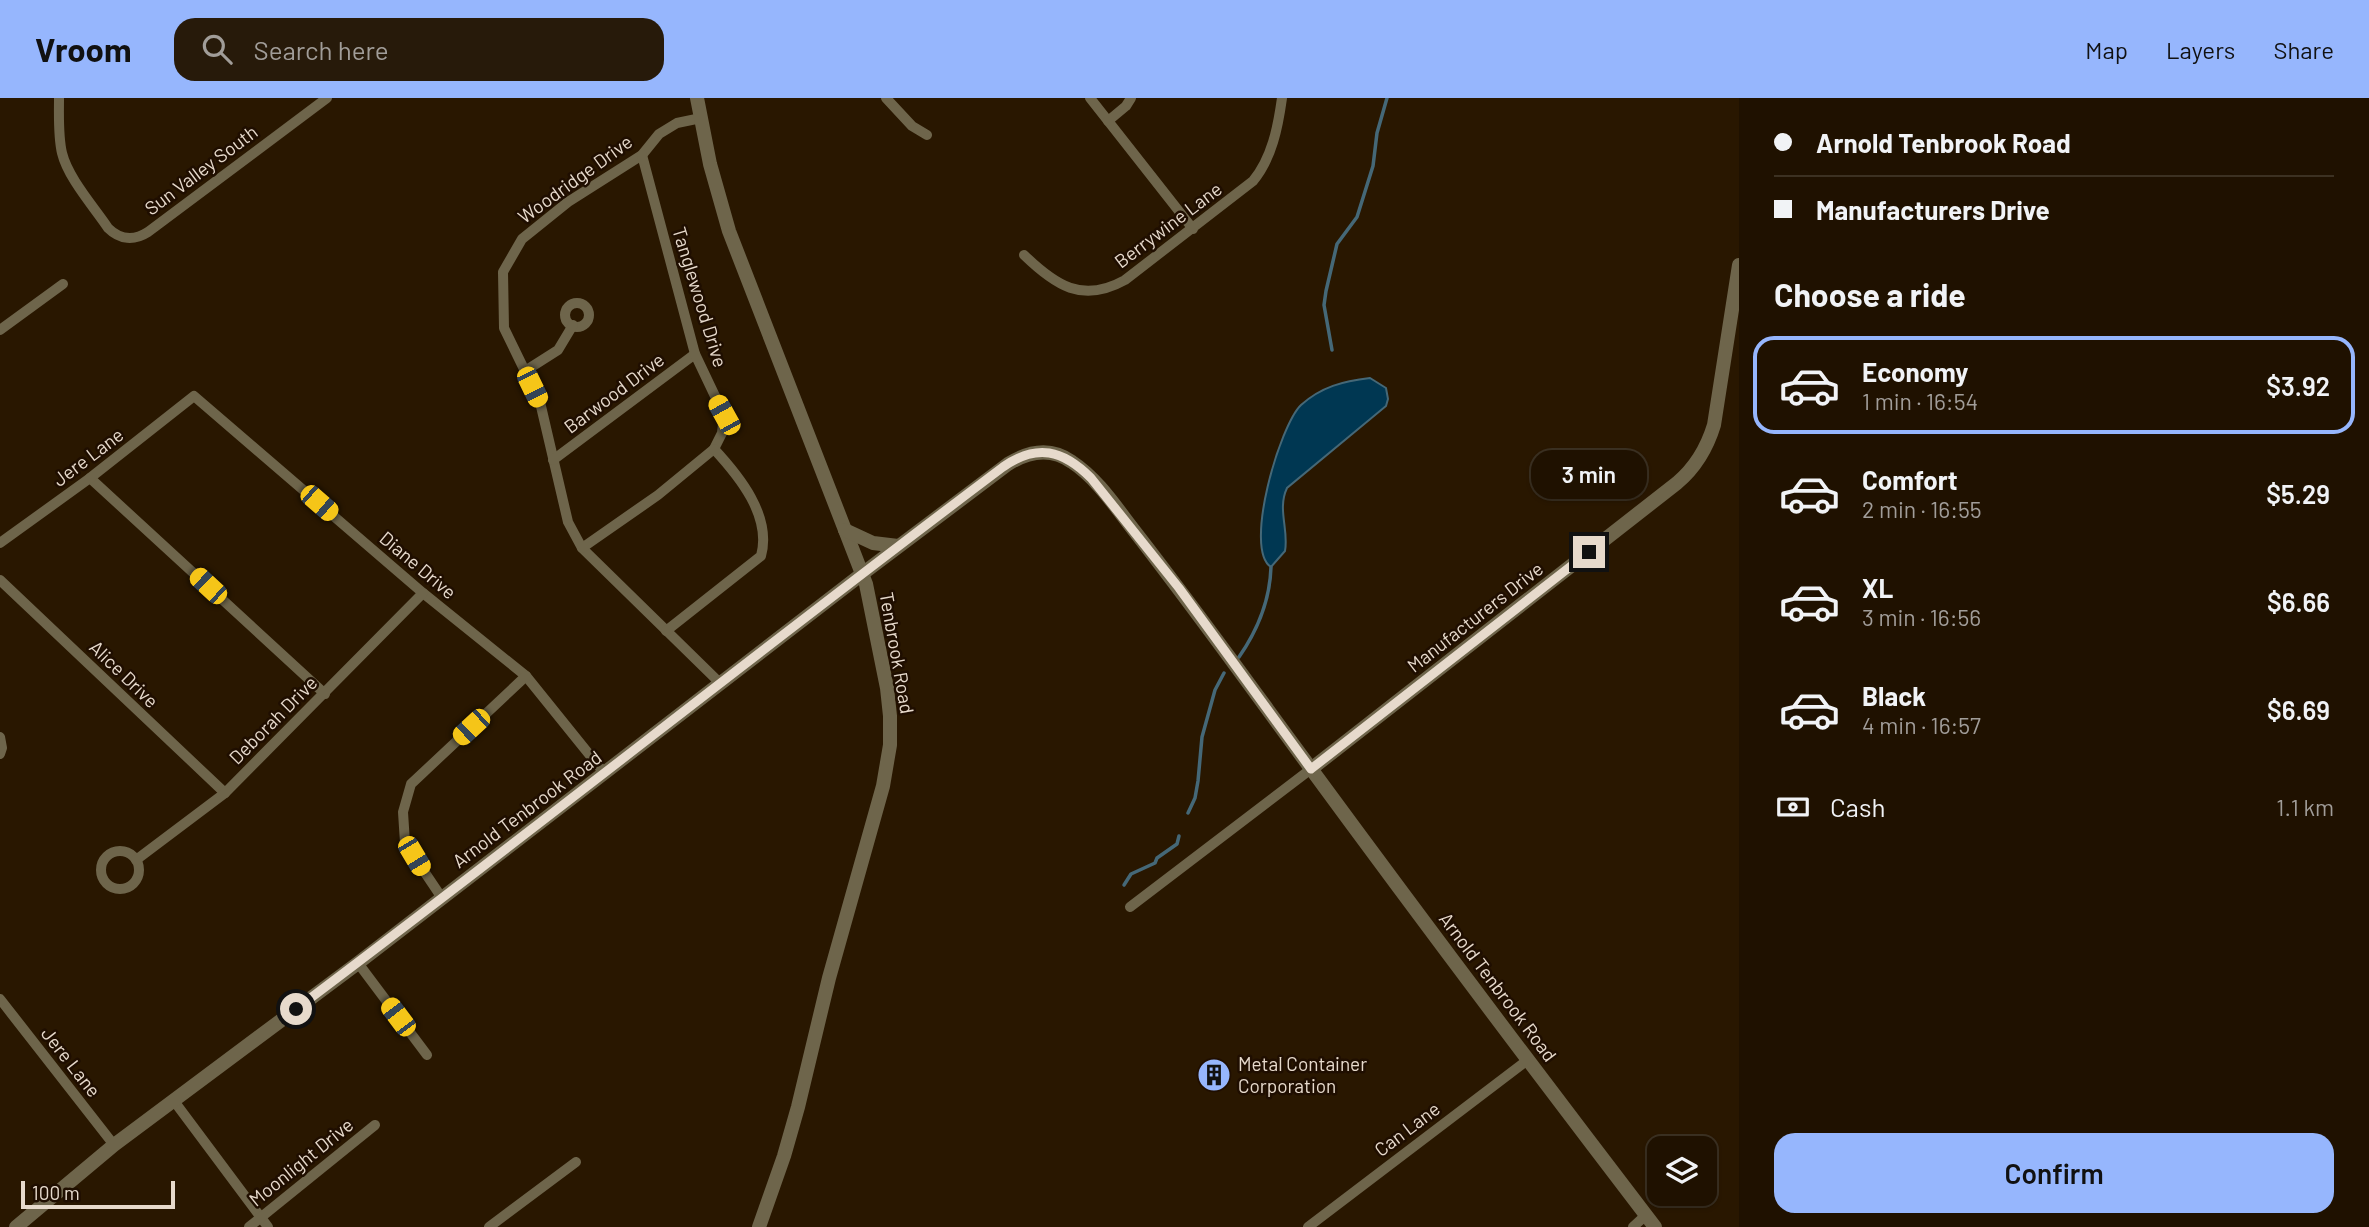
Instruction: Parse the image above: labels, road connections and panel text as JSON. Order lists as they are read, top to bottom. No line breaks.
{"streets":{"street":["Sun Valley South","Woodridge Drive","Berrywine Lane","Tanglewood Drive","Barwood Drive","Jere Lane","Diane Drive","Manufacturers Drive","Tenbrook Road","Alice Drive","Deborah Drive","Arnold Tenbrook Road","Can Lane","Moonlight Drive"]},"crossings":[["Woodridge Drive","Tanglewood Drive"],["Woodridge Drive","Barwood Drive"],["Woodridge Drive","Tenbrook Road"],["Woodridge Drive","Arnold Tenbrook Road"],["Tanglewood Drive","Barwood Drive"],["Jere Lane","Diane Drive"],["Jere Lane","Arnold Tenbrook Road"],["Diane Drive","Deborah Drive"],["Diane Drive","Arnold Tenbrook Road"],["Manufacturers Drive","Arnold Tenbrook Road"],["Tenbrook Road","Arnold Tenbrook Road"],["Alice Drive","Deborah Drive"],["Arnold Tenbrook Road","Can Lane"]],"places":{"building":["Metal Container Corporation"]},"scale_bar":"100 m","page":{"header":"Vroom","search":"Search here","nav":["Map","Layers","Share"],"banner":["Arnold Tenbrook Road","Manufacturers Drive"],"heading":"Choose a ride","list":[{"name":"Economy","note":"1 min · 16:54","value":"$3.92"},{"name":"Comfort","note":"2 min · 16:55","value":"$5.29"},{"name":"XL","note":"3 min · 16:56","value":"$6.66"},{"name":"Black","note":"4 min · 16:57","value":"$6.69"}],"bubble":"3 min","pay":["Cash","1.1 km"],"buttons":"Confirm","scale":"100 m"}}
